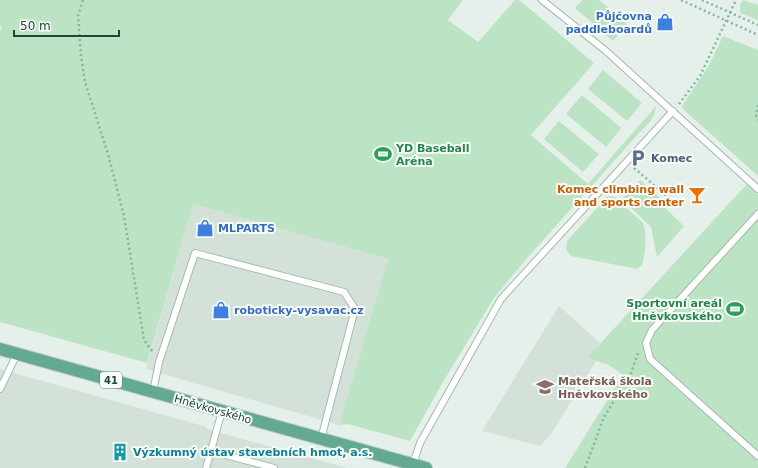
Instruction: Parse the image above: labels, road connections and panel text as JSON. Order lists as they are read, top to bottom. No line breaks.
{"streets":{"main road":["41","Hněvkovského"]},"places":{"shop":["Půjčovna paddleboardů","MLPARTS","roboticky-vysavac.cz"],"sports":["YD Baseball Aréna","Sportovní areál Hněvkovského"],"parking":["Komec"],"bar":["Komec climbing wall and sports center"],"school or university":["Mateřská škola Hněvkovského"],"building":["Výzkumný ústav stavebních hmot, a.s."]},"scale_bar":"50 m"}
